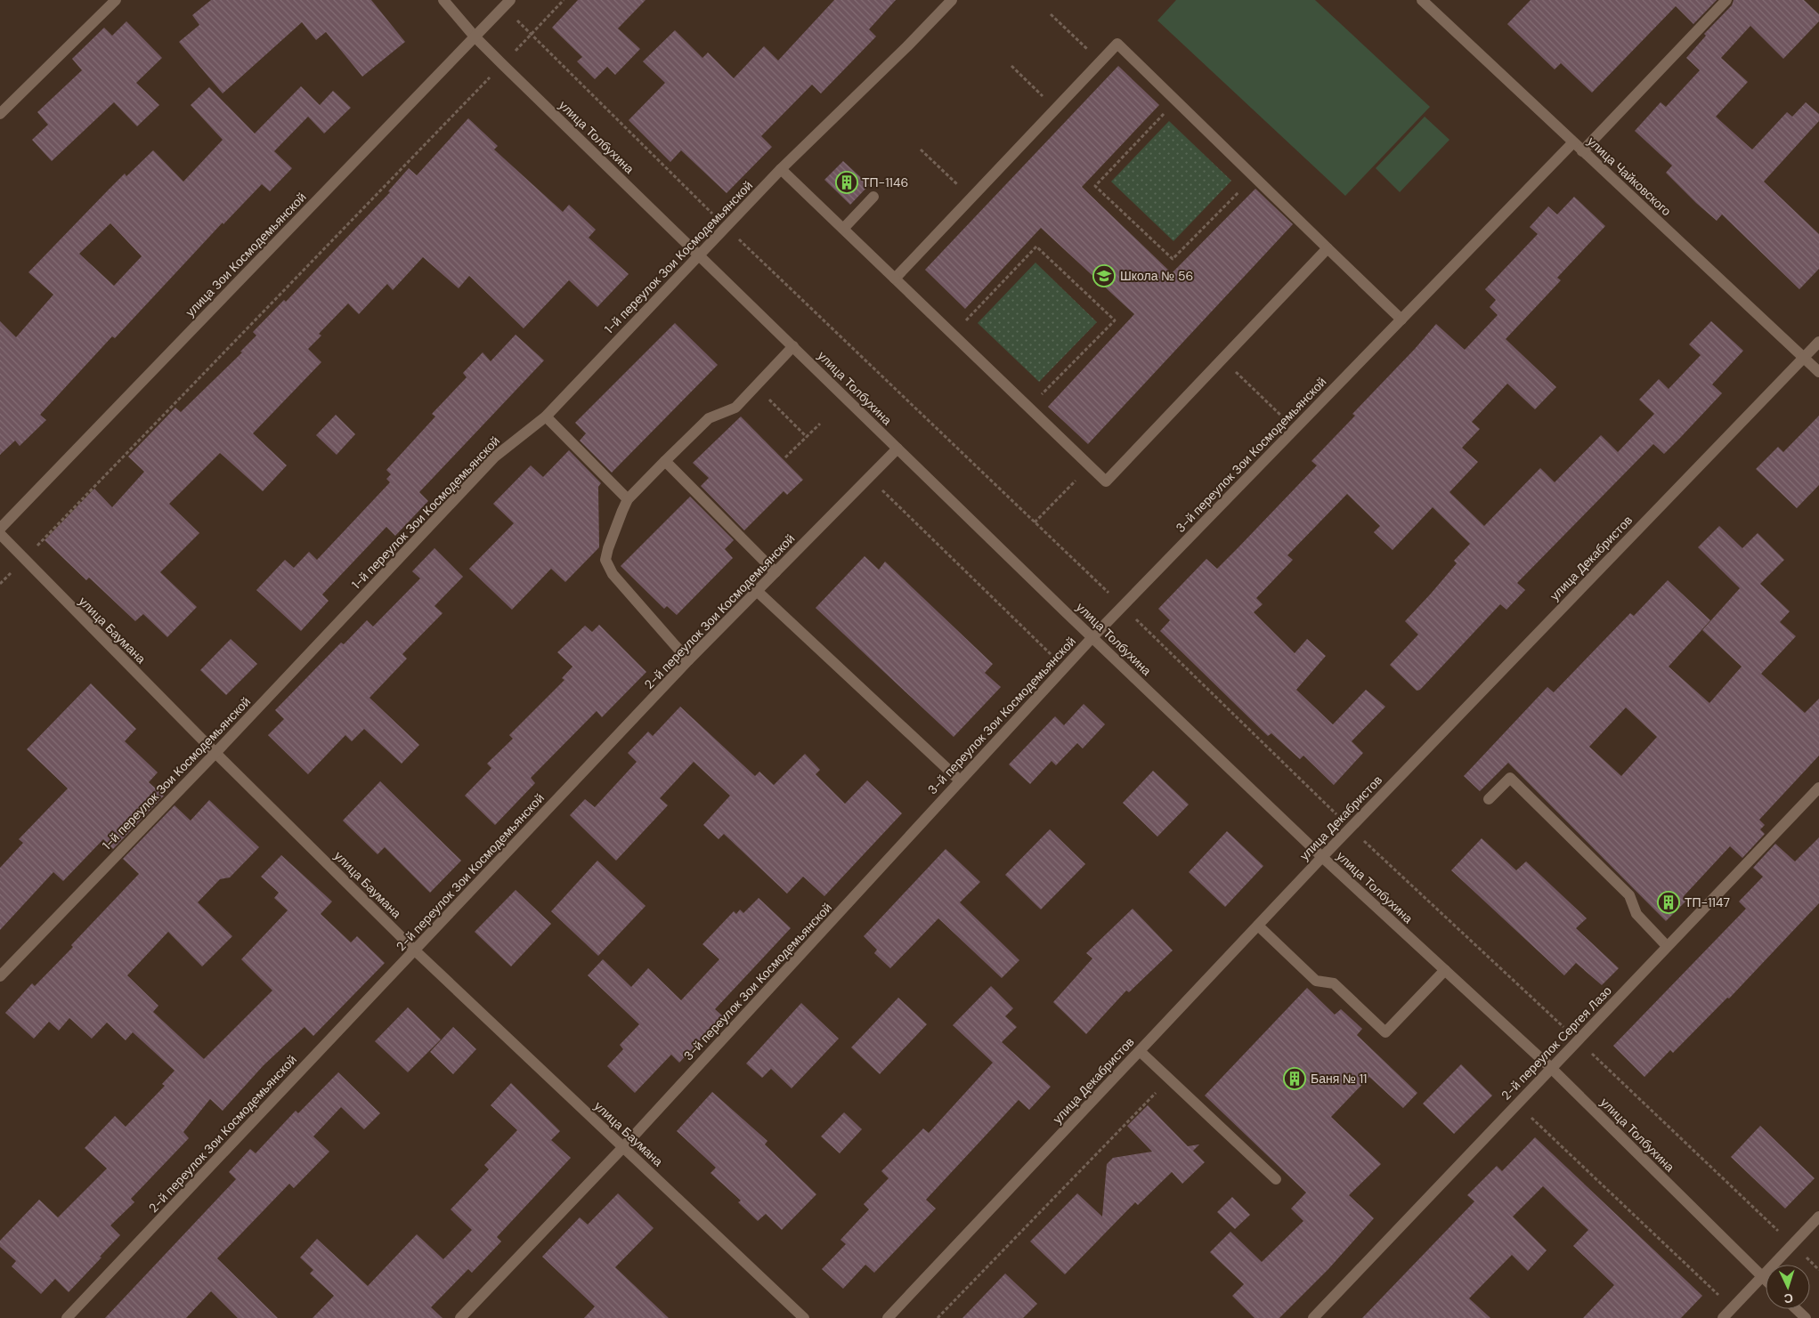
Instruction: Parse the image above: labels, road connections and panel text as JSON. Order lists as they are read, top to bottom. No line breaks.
{"streets":{"street":["улица Толбухина","улица Чайковского","улица Зои Космодемьянской","1-й переулок Зои Космодемьянской","3-й переулок Зои Космодемьянской","улица Декабристов","2-й переулок Зои Космодемьянской","улица Баумана","2-й переулок Сергея Лазо"]},"crossings":[["улица Толбухина","улица Зои Космодемьянской"],["улица Толбухина","1-й переулок Зои Космодемьянской"],["улица Толбухина","3-й переулок Зои Космодемьянской"],["улица Толбухина","улица Декабристов"],["улица Толбухина","2-й переулок Зои Космодемьянской"],["улица Толбухина","2-й переулок Сергея Лазо"],["улица Чайковского","3-й переулок Зои Космодемьянской"],["улица Чайковского","улица Декабристов"],["1-й переулок Зои Космодемьянской","улица Баумана"],["3-й переулок Зои Космодемьянской","улица Баумана"],["2-й переулок Зои Космодемьянской","улица Баумана"]],"places":{"building":["ТП-1146","ТП-1147","Баня № 11"],"school or university":["Школа № 56"]},"north":"bottom"}
